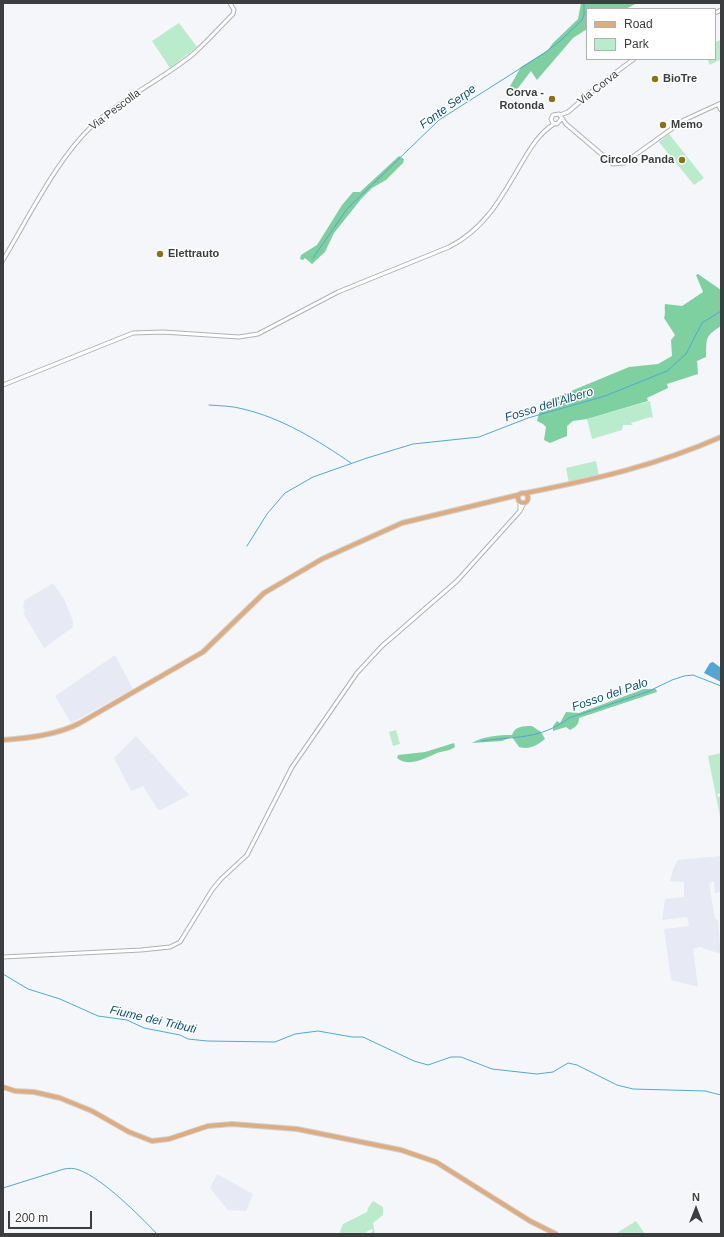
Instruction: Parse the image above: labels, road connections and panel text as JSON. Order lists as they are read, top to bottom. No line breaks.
{"streets":{"street":["Via Corva","Via Pescolla"]},"water":["Fonte Serpe","Fosso dell'Albero","Fosso del Palo","Fiume dei Tributi"],"places":["BioTre","Corva - Rotonda","Memo","Circolo Panda","Elettrauto"],"legend":["Road","Park"],"scale_bar":"200 m","north":"top"}
